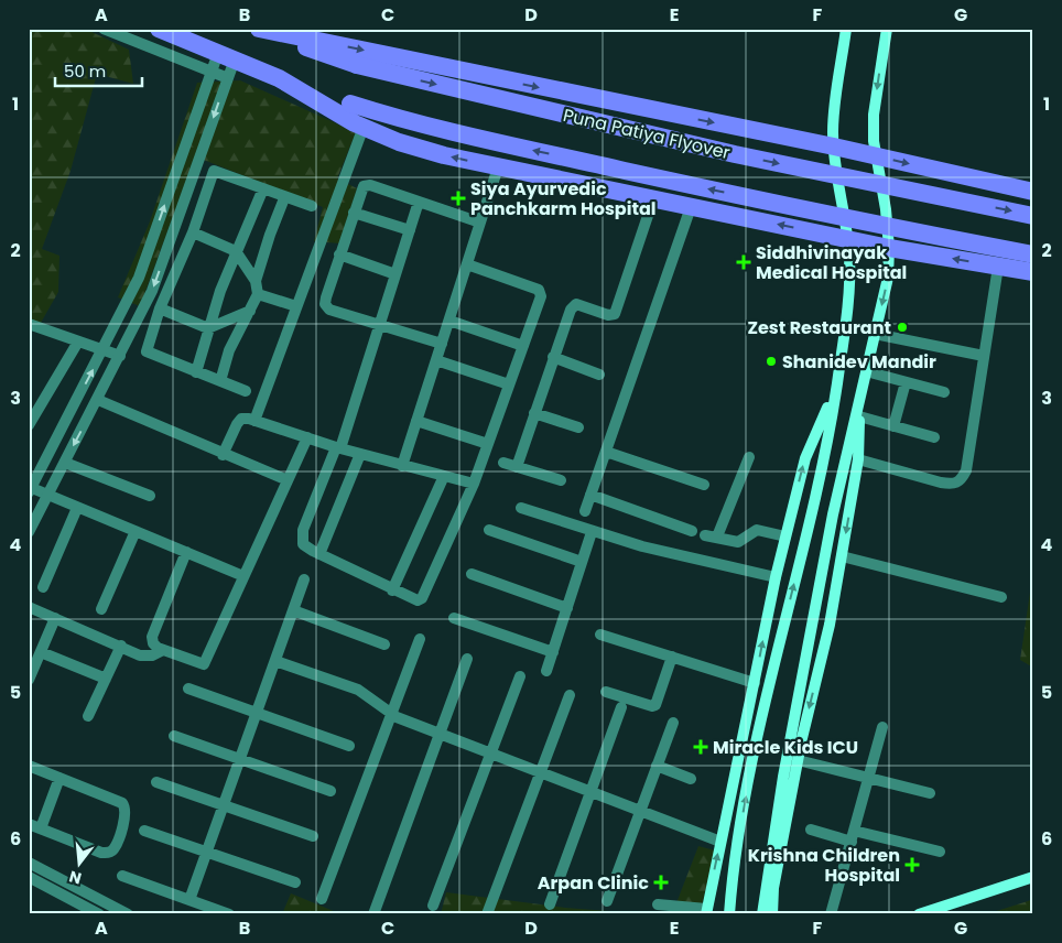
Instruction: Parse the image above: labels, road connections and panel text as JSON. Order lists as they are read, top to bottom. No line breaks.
{"streets":{"highway":["Puna Patiya Flyover"]},"places":{"health":["Siya Ayurvedic Panchkarm Hospital","Siddhivinayak Medical Hospital","Miracle Kids ICU","Krishna Children Hospital","Arpan Clinic"],"other":["Zest Restaurant","Shanidev Mandir"]},"scale_bar":"50 m","north":"bottom","grid":{"columns":["A","B","C","D","E","F","G"],"rows":["1","2","3","4","5","6"]}}
